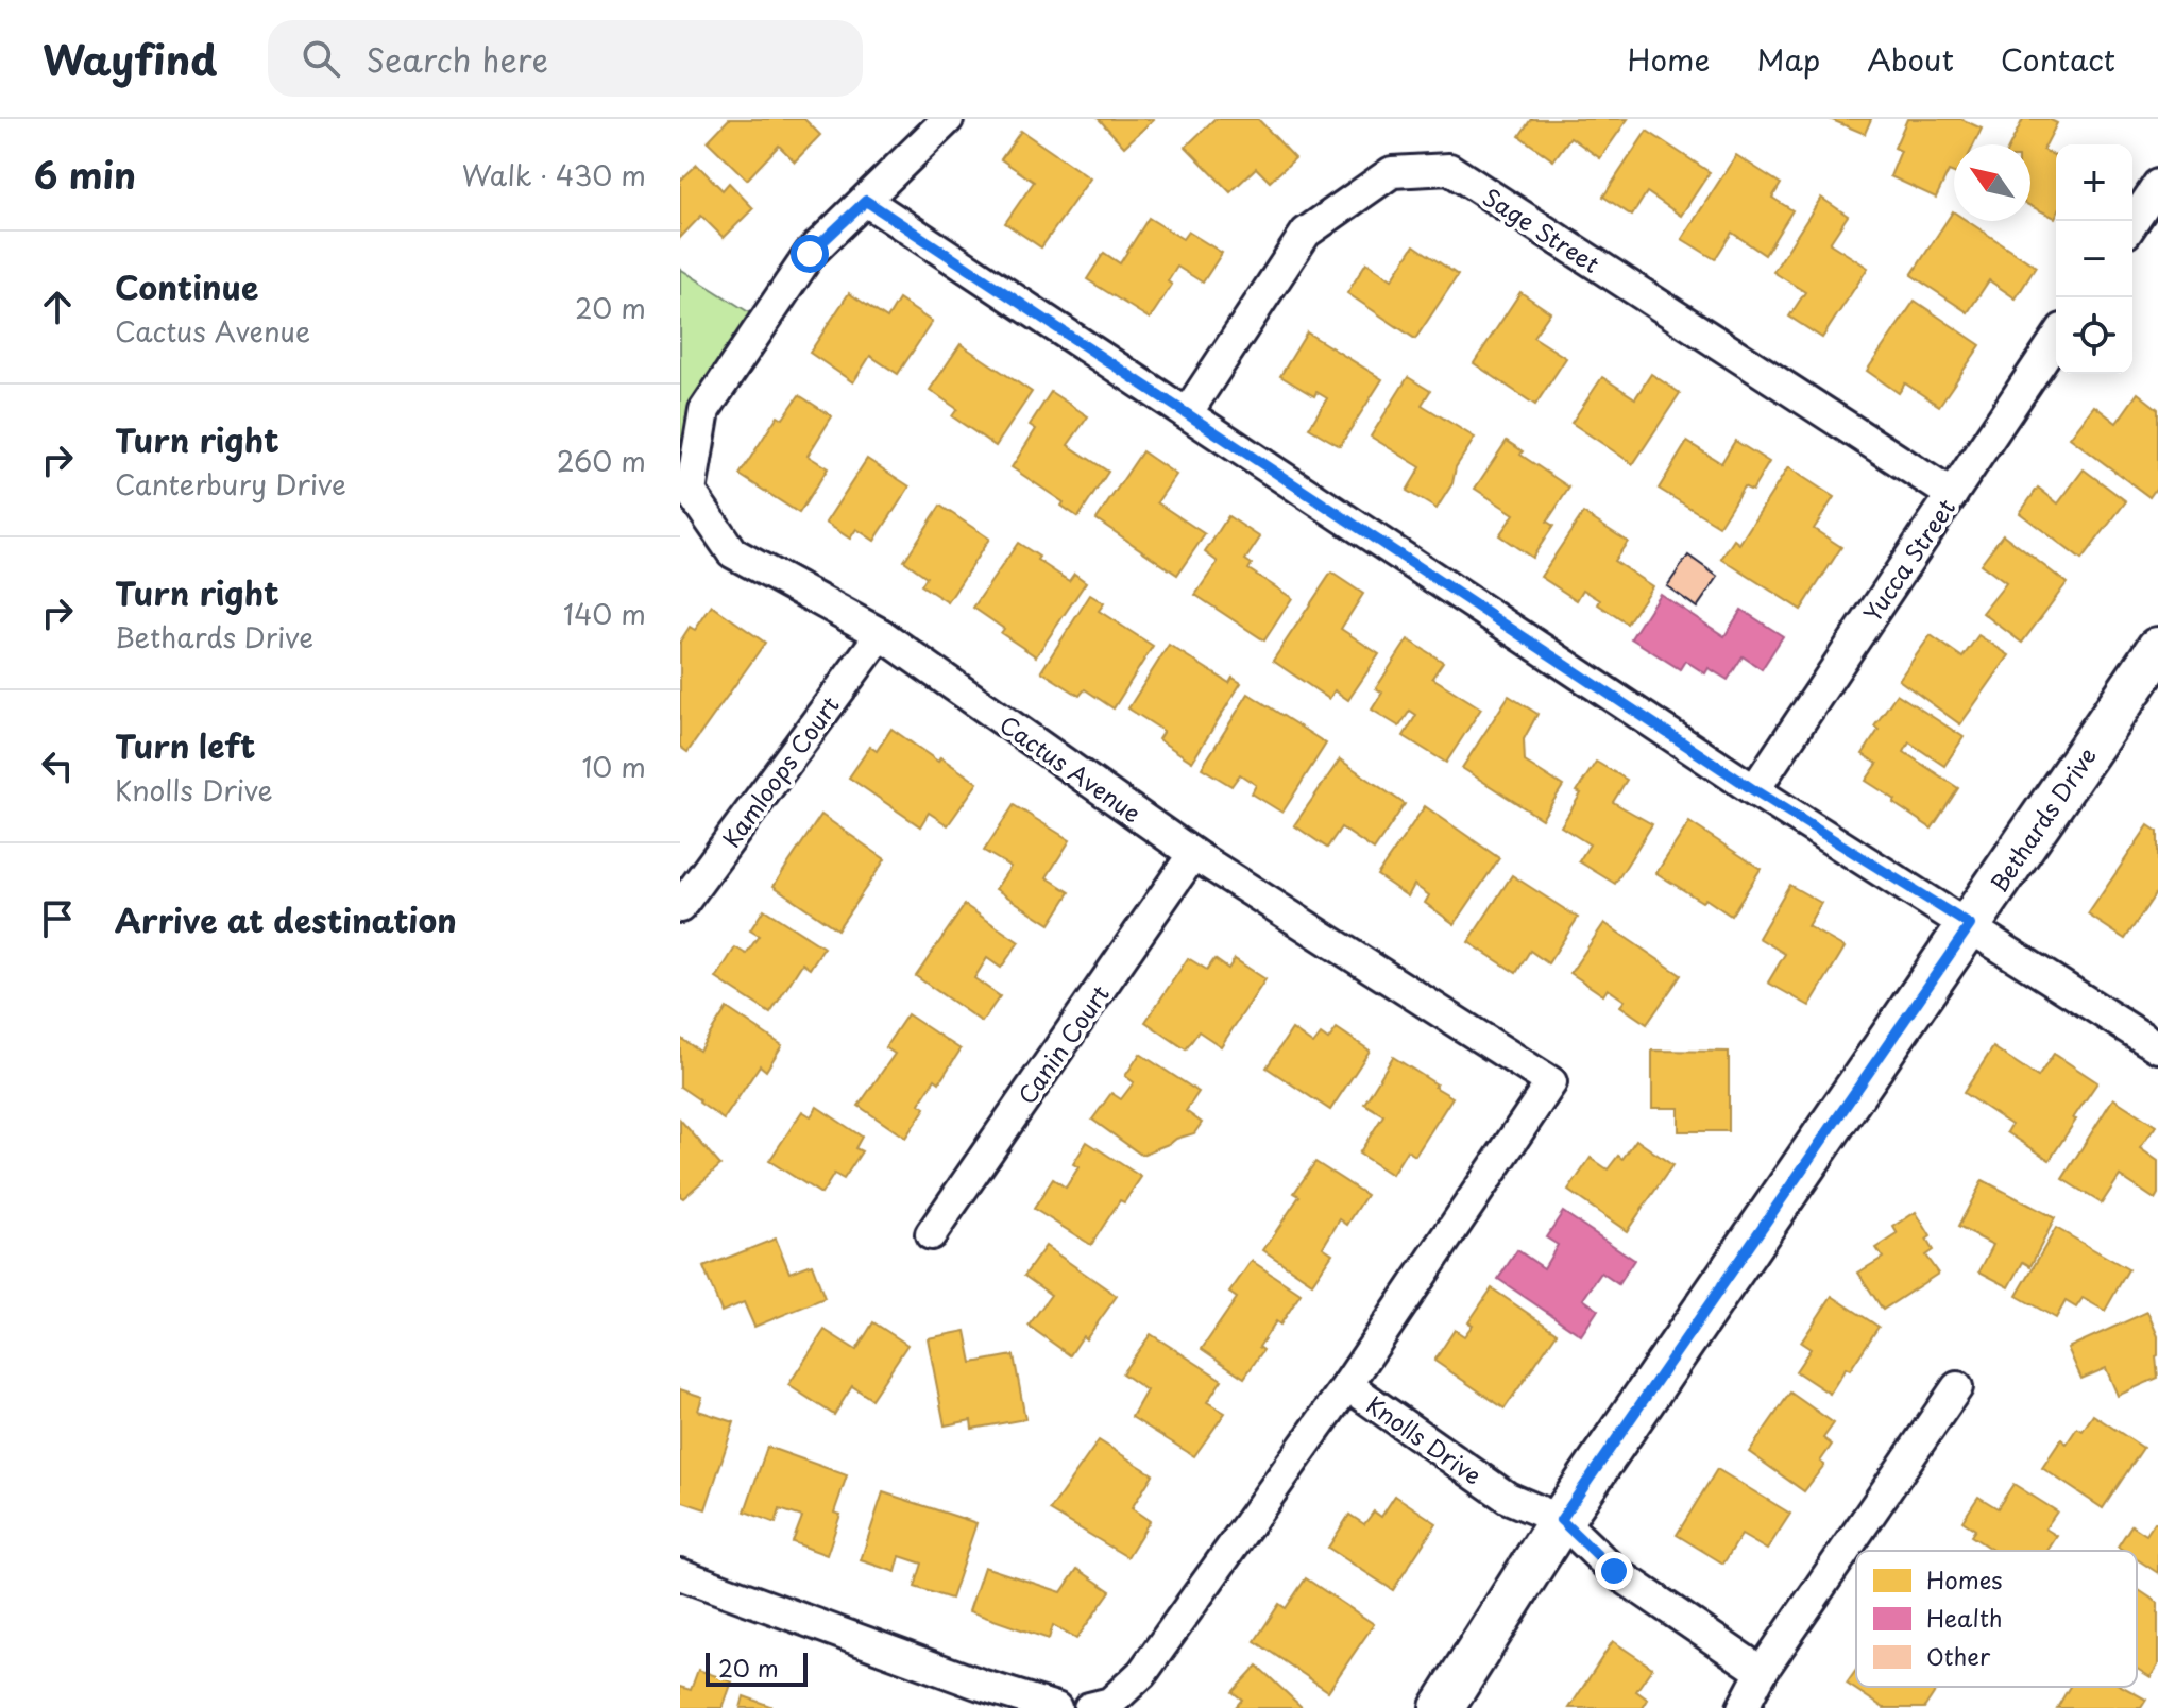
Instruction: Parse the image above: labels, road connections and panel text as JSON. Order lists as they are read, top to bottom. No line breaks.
{"streets":{"street":["Sage Street","Yucca Street","Cactus Avenue","Kamloops Court","Bethards Drive","Canin Court","Knolls Drive"]},"crossings":[["Sage Street","Yucca Street"],["Cactus Avenue","Kamloops Court"],["Cactus Avenue","Canin Court"],["Cactus Avenue","Knolls Drive"],["Bethards Drive","Knolls Drive"]],"legend":["Homes","Health","Other"],"scale_bar":"20 m","north":"top left","page":{"header":"Wayfind","search":"Search here","nav":["Home","Map","About","Contact"],"heading":["6 min","Walk · 430 m"],"map_buttons":["+","−"],"list":[["Continue","Cactus Avenue","20 m"],["Turn right","Canterbury Drive","260 m"],["Turn right","Bethards Drive","140 m"],["Turn left","Knolls Drive","10 m"],"Arrive at destination"],"scale":"20 m"}}
